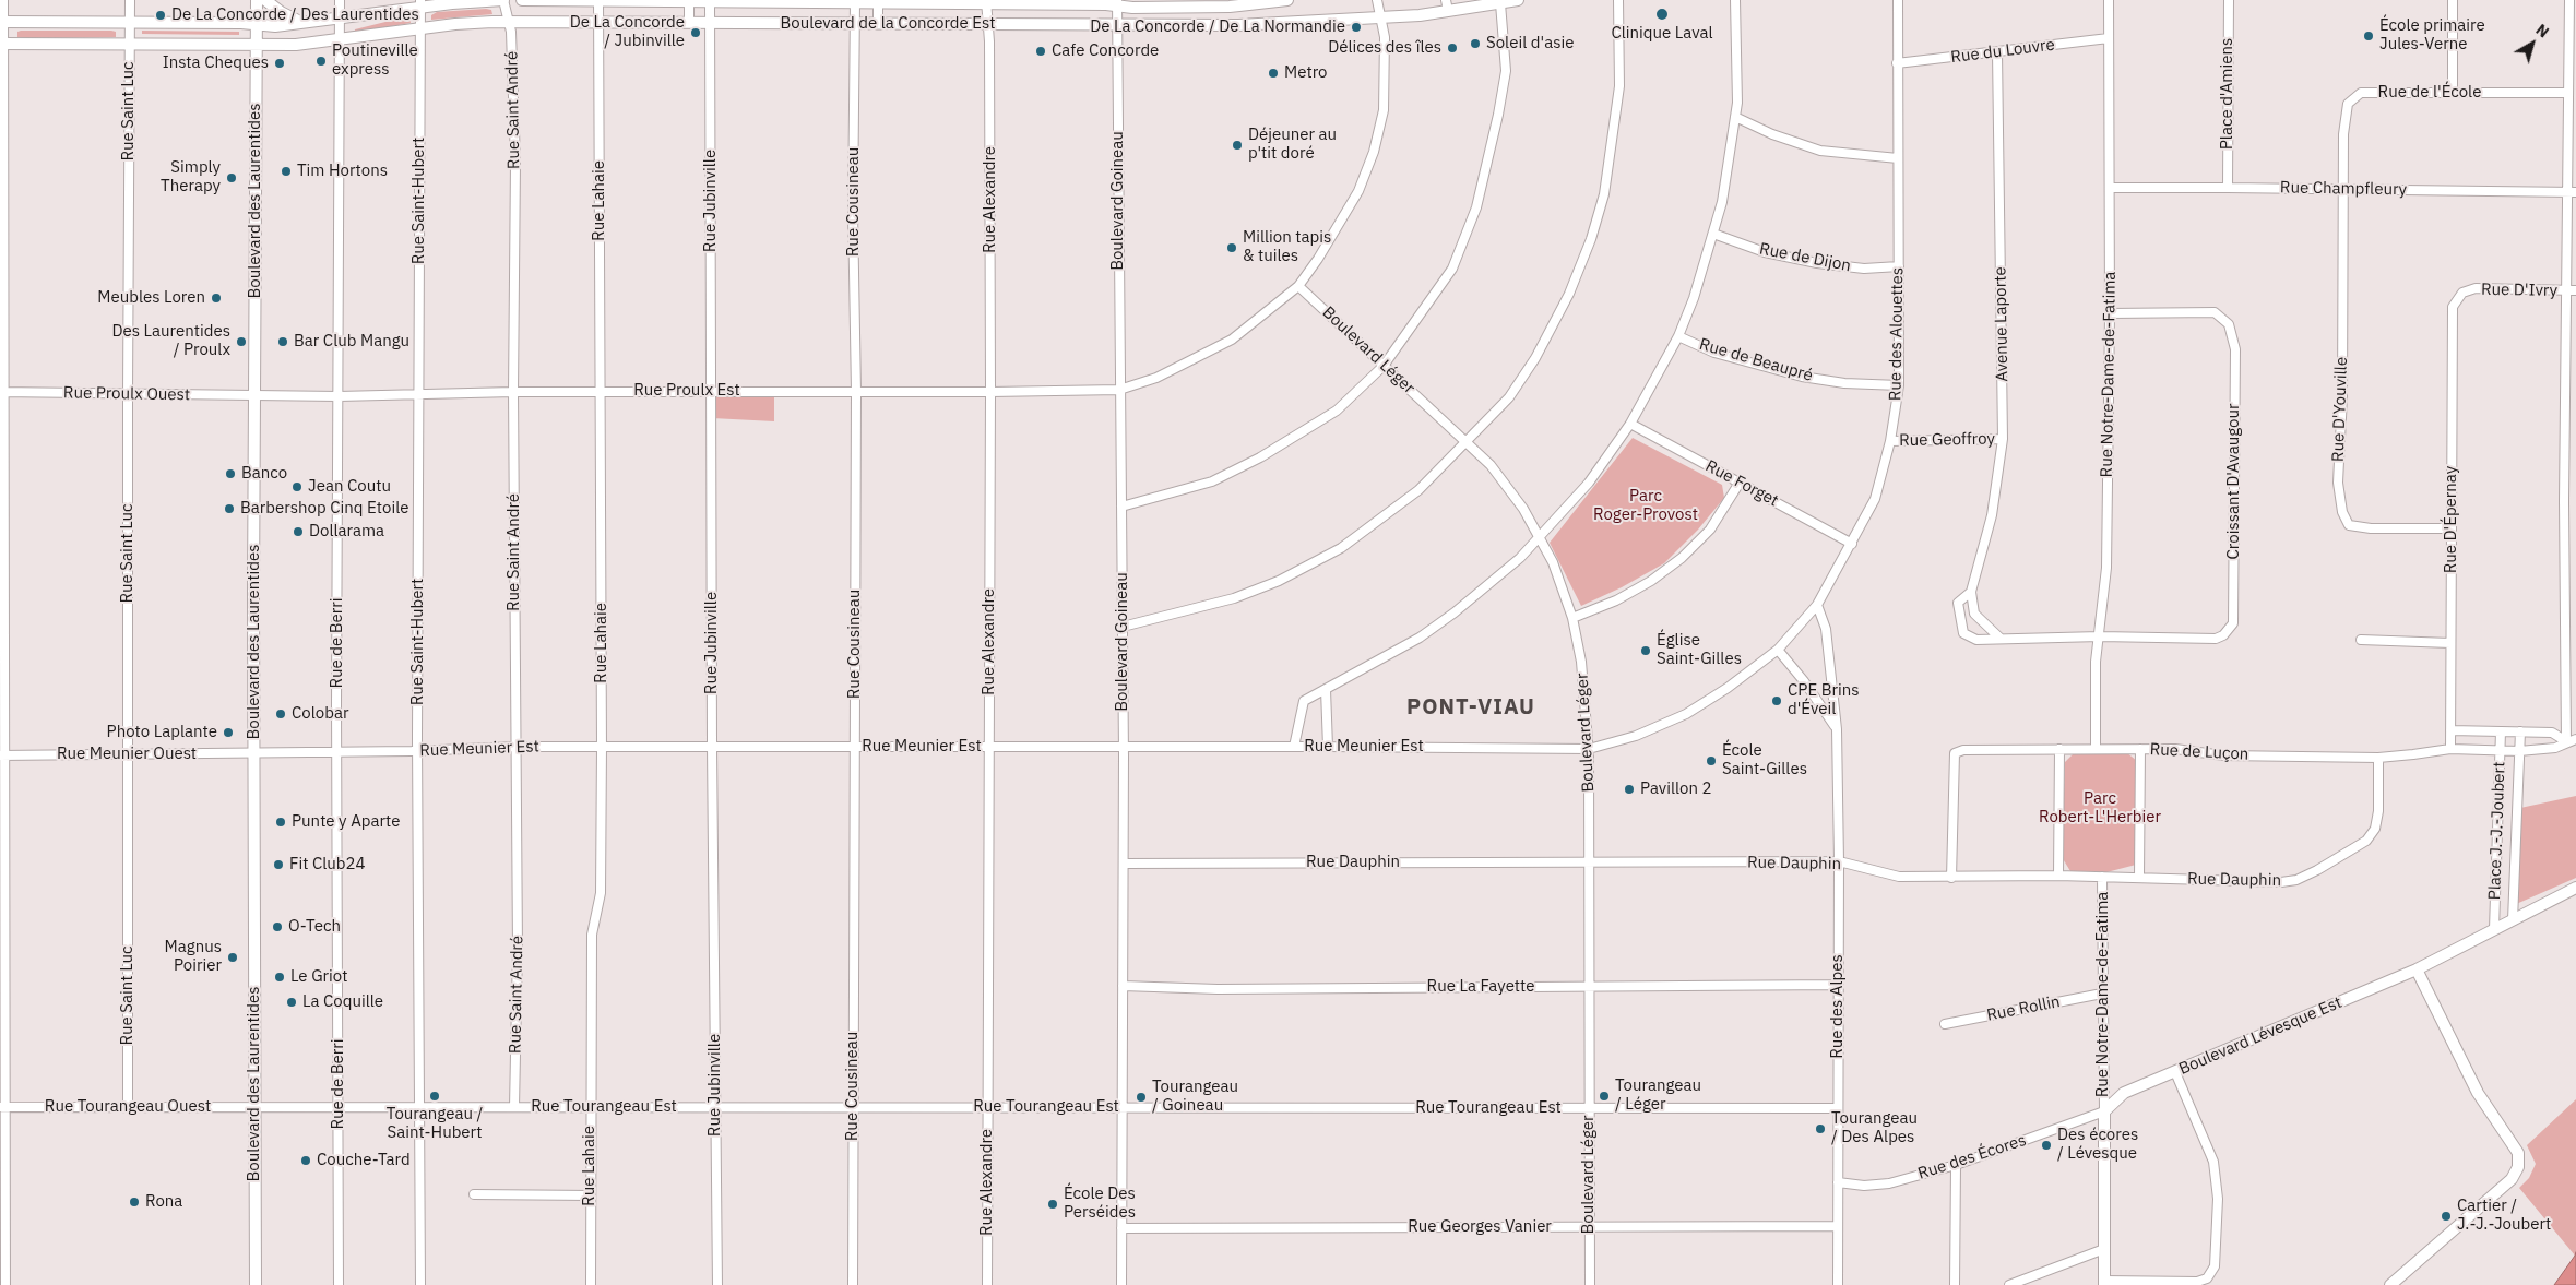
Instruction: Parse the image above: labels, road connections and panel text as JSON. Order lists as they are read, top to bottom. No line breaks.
{"streets":{"street":["Boulevard de la Concorde Est","Rue du Louvre","Rue de l'École","Place d'Amiens","Rue Saint André","Rue Saint Luc","Rue Champfleury","Rue Alexandre","Boulevard des Laurentides","Rue Saint-Hubert","Rue Lahaie","Rue Jubinville","Boulevard Goineau","Rue Cousineau","Rue de Dijon","Rue D'Ivry","Avenue Laporte","Rue des Alouettes","Boulevard Léger","Rue de Beaupré","Rue Notre-Dame-de-Fatima","Rue Proulx Est","Rue Proulx Ouest","Rue D'Youville","Rue Geoffroy","Croissant D'Avaugour","Rue Forget","Rue D'Épernay","Rue de Berri","Rue Meunier Est","Rue de Luçon","Rue Meunier Ouest","Place J.-J.-Joubert","Rue Dauphin","Rue La Fayette","Rue des Alpes","Rue Rollin","Boulevard Lévesque Est","Rue Tourangeau Ouest","Rue Tourangeau Est","Rue des Écores","Rue Georges Vanier"]},"crossings":[["Boulevard de la Concorde Est","Rue Saint André"],["Boulevard de la Concorde Est","Rue Saint Luc"],["Boulevard de la Concorde Est","Rue Alexandre"],["Boulevard de la Concorde Est","Boulevard des Laurentides"],["Boulevard de la Concorde Est","Rue Saint-Hubert"],["Boulevard de la Concorde Est","Rue Lahaie"],["Boulevard de la Concorde Est","Rue Jubinville"],["Boulevard de la Concorde Est","Boulevard Goineau"],["Boulevard de la Concorde Est","Rue Cousineau"],["Boulevard de la Concorde Est","Rue Proulx Est"],["Boulevard de la Concorde Est","Rue de Berri"],["Rue du Louvre","Avenue Laporte"],["Rue du Louvre","Rue des Alouettes"],["Rue du Louvre","Rue Notre-Dame-de-Fatima"],["Rue de l'École","Rue Champfleury"],["Rue de l'École","Rue D'Youville"],["Place d'Amiens","Rue Champfleury"],["Rue Saint André","Rue Proulx Est"],["Rue Saint André","Rue Meunier Est"],["Rue Saint André","Rue Tourangeau Est"],["Rue Saint Luc","Rue Proulx Ouest"],["Rue Saint Luc","Rue Meunier Ouest"],["Rue Saint Luc","Rue Tourangeau Ouest"],["Rue Champfleury","Rue Notre-Dame-de-Fatima"],["Rue Champfleury","Rue D'Youville"],["Rue Alexandre","Rue Proulx Est"],["Rue Alexandre","Rue Meunier Est"],["Rue Alexandre","Rue Tourangeau Est"],["Boulevard des Laurentides","Rue Proulx Est"],["Boulevard des Laurentides","Rue Proulx Ouest"],["Boulevard des Laurentides","Rue Meunier Est"],["Boulevard des Laurentides","Rue Meunier Ouest"],["Boulevard des Laurentides","Rue Tourangeau Ouest"],["Boulevard des Laurentides","Rue Tourangeau Est"],["Rue Saint-Hubert","Rue Proulx Est"],["Rue Saint-Hubert","Rue Meunier Est"],["Rue Saint-Hubert","Rue Tourangeau Est"],["Rue Lahaie","Rue Proulx Est"],["Rue Lahaie","Rue Meunier Est"],["Rue Lahaie","Rue Tourangeau Est"],["Rue Jubinville","Rue Proulx Est"],["Rue Jubinville","Rue Meunier Est"],["Rue Jubinville","Rue Tourangeau Est"],["Boulevard Goineau","Rue Proulx Est"],["Boulevard Goineau","Rue Meunier Est"],["Boulevard Goineau","Rue Dauphin"],["Boulevard Goineau","Rue La Fayette"],["Boulevard Goineau","Rue Tourangeau Est"],["Boulevard Goineau","Rue Georges Vanier"],["Rue Cousineau","Rue Proulx Est"],["Rue Cousineau","Rue Meunier Est"],["Rue Cousineau","Rue Tourangeau Est"],["Rue de Dijon","Rue des Alouettes"],["Rue D'Ivry","Rue D'Épernay"],["Avenue Laporte","Rue Notre-Dame-de-Fatima"],["Avenue Laporte","Rue Geoffroy"],["Avenue Laporte","Croissant D'Avaugour"],["Rue des Alouettes","Boulevard Léger"],["Rue des Alouettes","Rue de Beaupré"],["Rue des Alouettes","Rue Geoffroy"],["Rue des Alouettes","Rue Forget"],["Rue des Alouettes","Rue Meunier Est"],["Rue des Alouettes","Rue des Alpes"],["Boulevard Léger","Rue Proulx Est"],["Boulevard Léger","Rue Meunier Est"],["Boulevard Léger","Rue Dauphin"],["Boulevard Léger","Rue La Fayette"],["Boulevard Léger","Rue Tourangeau Est"],["Boulevard Léger","Rue Georges Vanier"],["Rue Notre-Dame-de-Fatima","Croissant D'Avaugour"],["Rue Notre-Dame-de-Fatima","Rue de Luçon"],["Rue Notre-Dame-de-Fatima","Rue Dauphin"],["Rue Notre-Dame-de-Fatima","Rue Rollin"],["Rue Notre-Dame-de-Fatima","Boulevard Lévesque Est"],["Rue Notre-Dame-de-Fatima","Rue des Écores"],["Rue Proulx Est","Rue Proulx Ouest"],["Rue Proulx Est","Rue de Berri"],["Rue D'Youville","Rue D'Épernay"],["Rue D'Épernay","Rue de Luçon"],["Rue de Berri","Rue Meunier Est"],["Rue de Berri","Rue Tourangeau Est"],["Rue Meunier Est","Rue Meunier Ouest"],["Rue de Luçon","Place J.-J.-Joubert"],["Rue de Luçon","Rue Dauphin"],["Place J.-J.-Joubert","Boulevard Lévesque Est"],["Rue Dauphin","Rue des Alpes"],["Rue La Fayette","Rue des Alpes"],["Rue des Alpes","Rue Tourangeau Est"],["Rue des Alpes","Rue des Écores"],["Rue des Alpes","Rue Georges Vanier"],["Boulevard Lévesque Est","Rue des Écores"],["Rue Tourangeau Ouest","Rue Tourangeau Est"]],"districts":["PONT-VIAU"],"parks":["Parc Roger-Provost","Parc Robert-L'Herbier"],"places":["Clinique Laval","De La Concorde / Des Laurentides","De La Concorde / De La Normandie","De La Concorde / Jubinville","École primaire Jules-Verne","Soleil d'asie","Délices des îles","Cafe Concorde","Poutineville express","Insta Cheques","Metro","Déjeuner au p'tit doré","Tim Hortons","Simply Therapy","Million tapis & tuiles","Meubles Loren","Des Laurentides / Proulx","Bar Club Mangu","Banco","Jean Coutu","Barbershop Cinq Etoile","Dollarama","Église Saint-Gilles","CPE Brins d'Éveil","Colobar","Photo Laplante","École Saint-Gilles","Pavillon 2","Punte y Aparte","Fit Club24","O-Tech","Magnus Poirier","Le Griot","La Coquille","Tourangeau / Saint-Hubert","Tourangeau / Léger","Tourangeau / Goineau","Tourangeau / Des Alpes","Des écores / Lévesque","Couche-Tard","Rona","École Des Perséides","Cartier / J.-J.-Joubert"],"north":"top right"}
